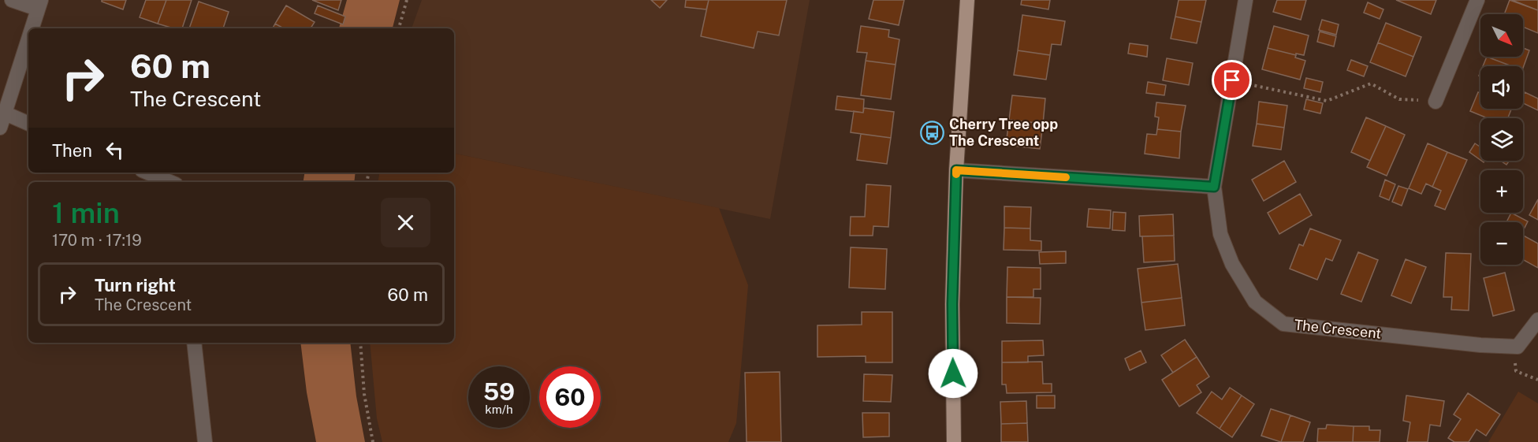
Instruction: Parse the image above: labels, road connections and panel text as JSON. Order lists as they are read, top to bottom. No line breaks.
{"streets":{"street":["The Crescent"]},"places":{"bus stop":["Cherry Tree opp The Crescent"]},"north":"bottom right","page":{"map_buttons":["+","−"],"turn":["60 m","The Crescent"],"then":"Then","heading":["1 min","170 m · 17:19"],"list":[{"name":"Turn right","note":"The Crescent","value":"60 m"}],"speed":"59 km/h","limit":"60"}}
